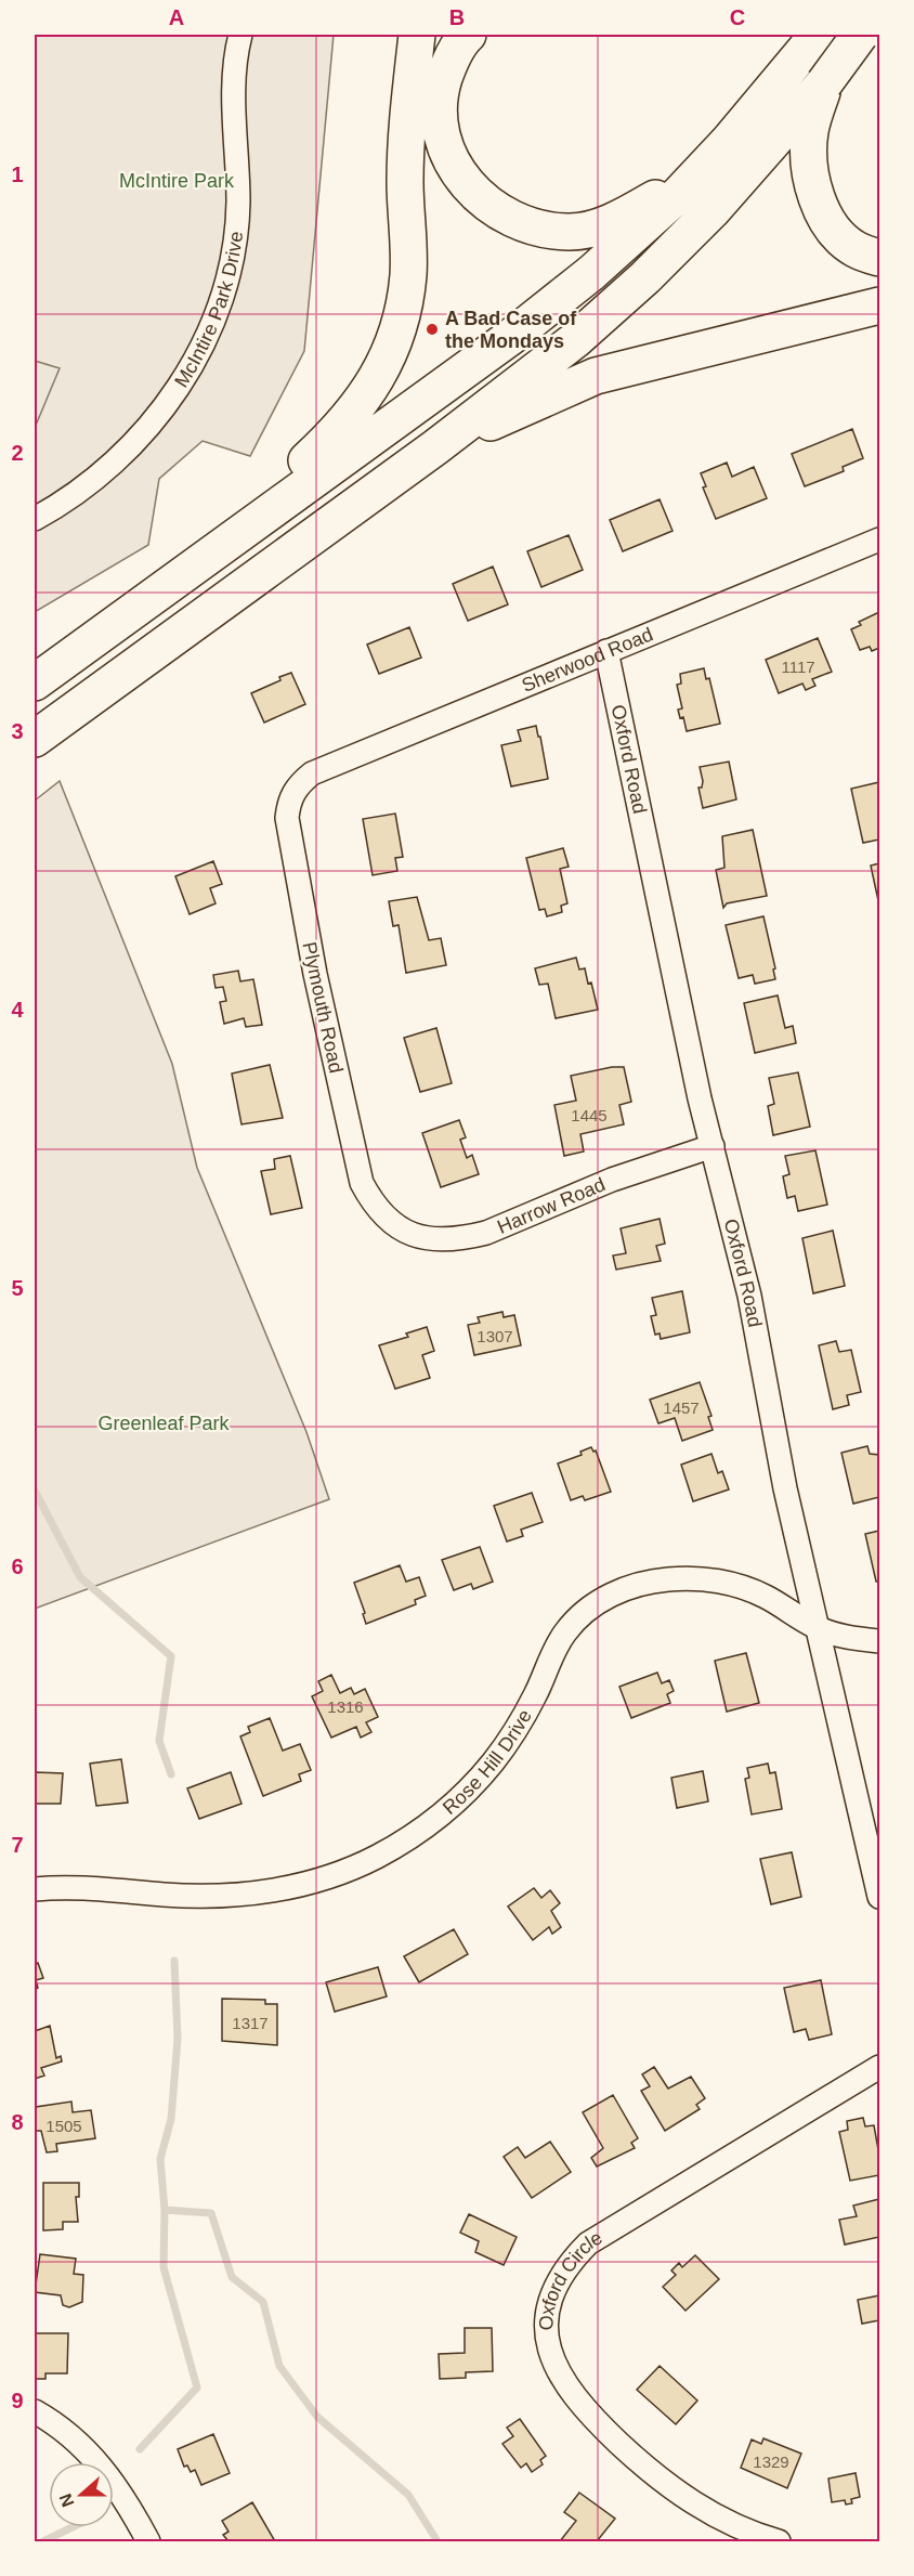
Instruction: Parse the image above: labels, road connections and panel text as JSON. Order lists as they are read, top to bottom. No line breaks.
{"streets":{"street":["McIntire Park Drive","Sherwood Road","Oxford Road","Plymouth Road","Harrow Road","Rose Hill Drive","Oxford Circle"]},"crossings":[["Sherwood Road","Oxford Road"],["Sherwood Road","Plymouth Road"],["Oxford Road","Harrow Road"],["Oxford Road","Rose Hill Drive"],["Plymouth Road","Harrow Road"]],"parks":["McIntire Park","Greenleaf Park"],"places":["A Bad Case of the Mondays"],"house_numbers":["1117","1445","1307","1457","1316","1317","1505","1329"],"north":"left","grid":{"columns":["A","B","C"],"rows":["1","2","3","4","5","6","7","8","9"]}}
